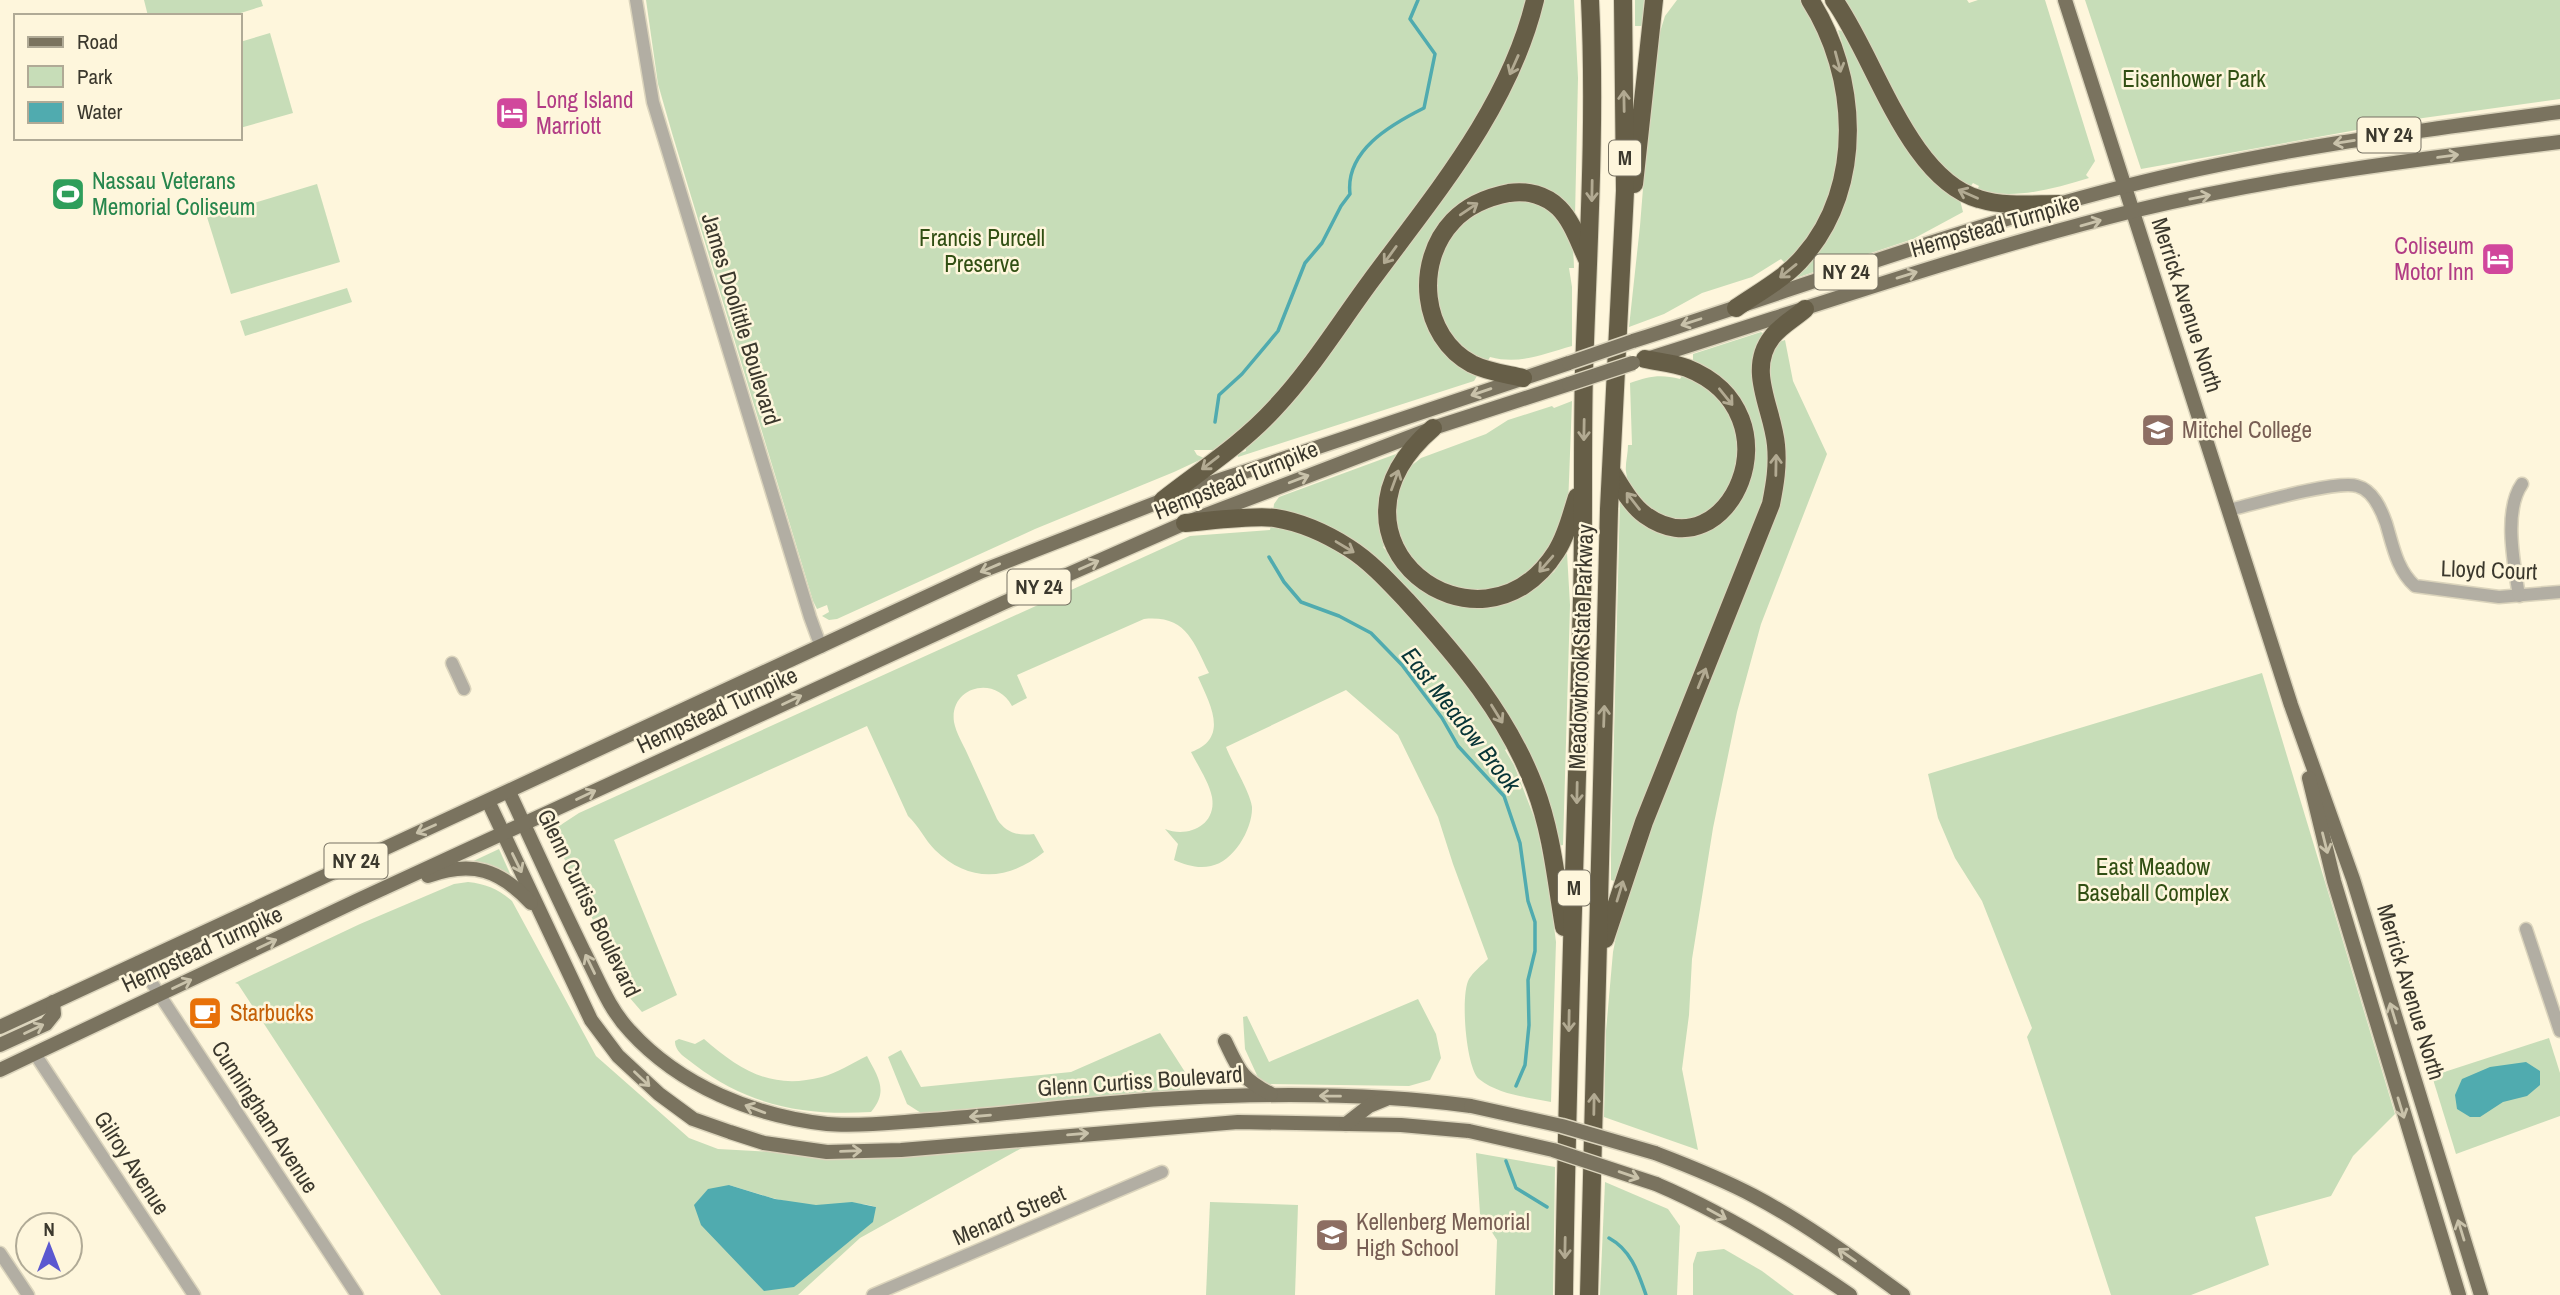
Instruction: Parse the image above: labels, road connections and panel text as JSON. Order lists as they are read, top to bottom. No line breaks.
{"streets":{"highway":["M","Meadowbrook State Parkway"],"main road":["NY 24","Hempstead Turnpike","Merrick Avenue North","Glenn Curtiss Boulevard"],"street":["James Doolittle Boulevard","Lloyd Court","Cunningham Avenue","Gilroy Avenue","Menard Street"]},"crossings":[["Hempstead Turnpike","Merrick Avenue North"],["Hempstead Turnpike","James Doolittle Boulevard"],["Hempstead Turnpike","Glenn Curtiss Boulevard"],["Hempstead Turnpike","Cunningham Avenue"],["Hempstead Turnpike","Gilroy Avenue"],["Merrick Avenue North","Lloyd Court"]],"water":["East Meadow Brook"],"parks":["Eisenhower Park","Francis Purcell Preserve","East Meadow Baseball Complex"],"places":{"hotel":["Long Island Marriott","Coliseum Motor Inn"],"sports":["Nassau Veterans Memorial Coliseum"],"school or university":["Mitchel College","Kellenberg Memorial High School"],"cafe":["Starbucks"]},"legend":["Road","Park","Water"],"north":"top"}
